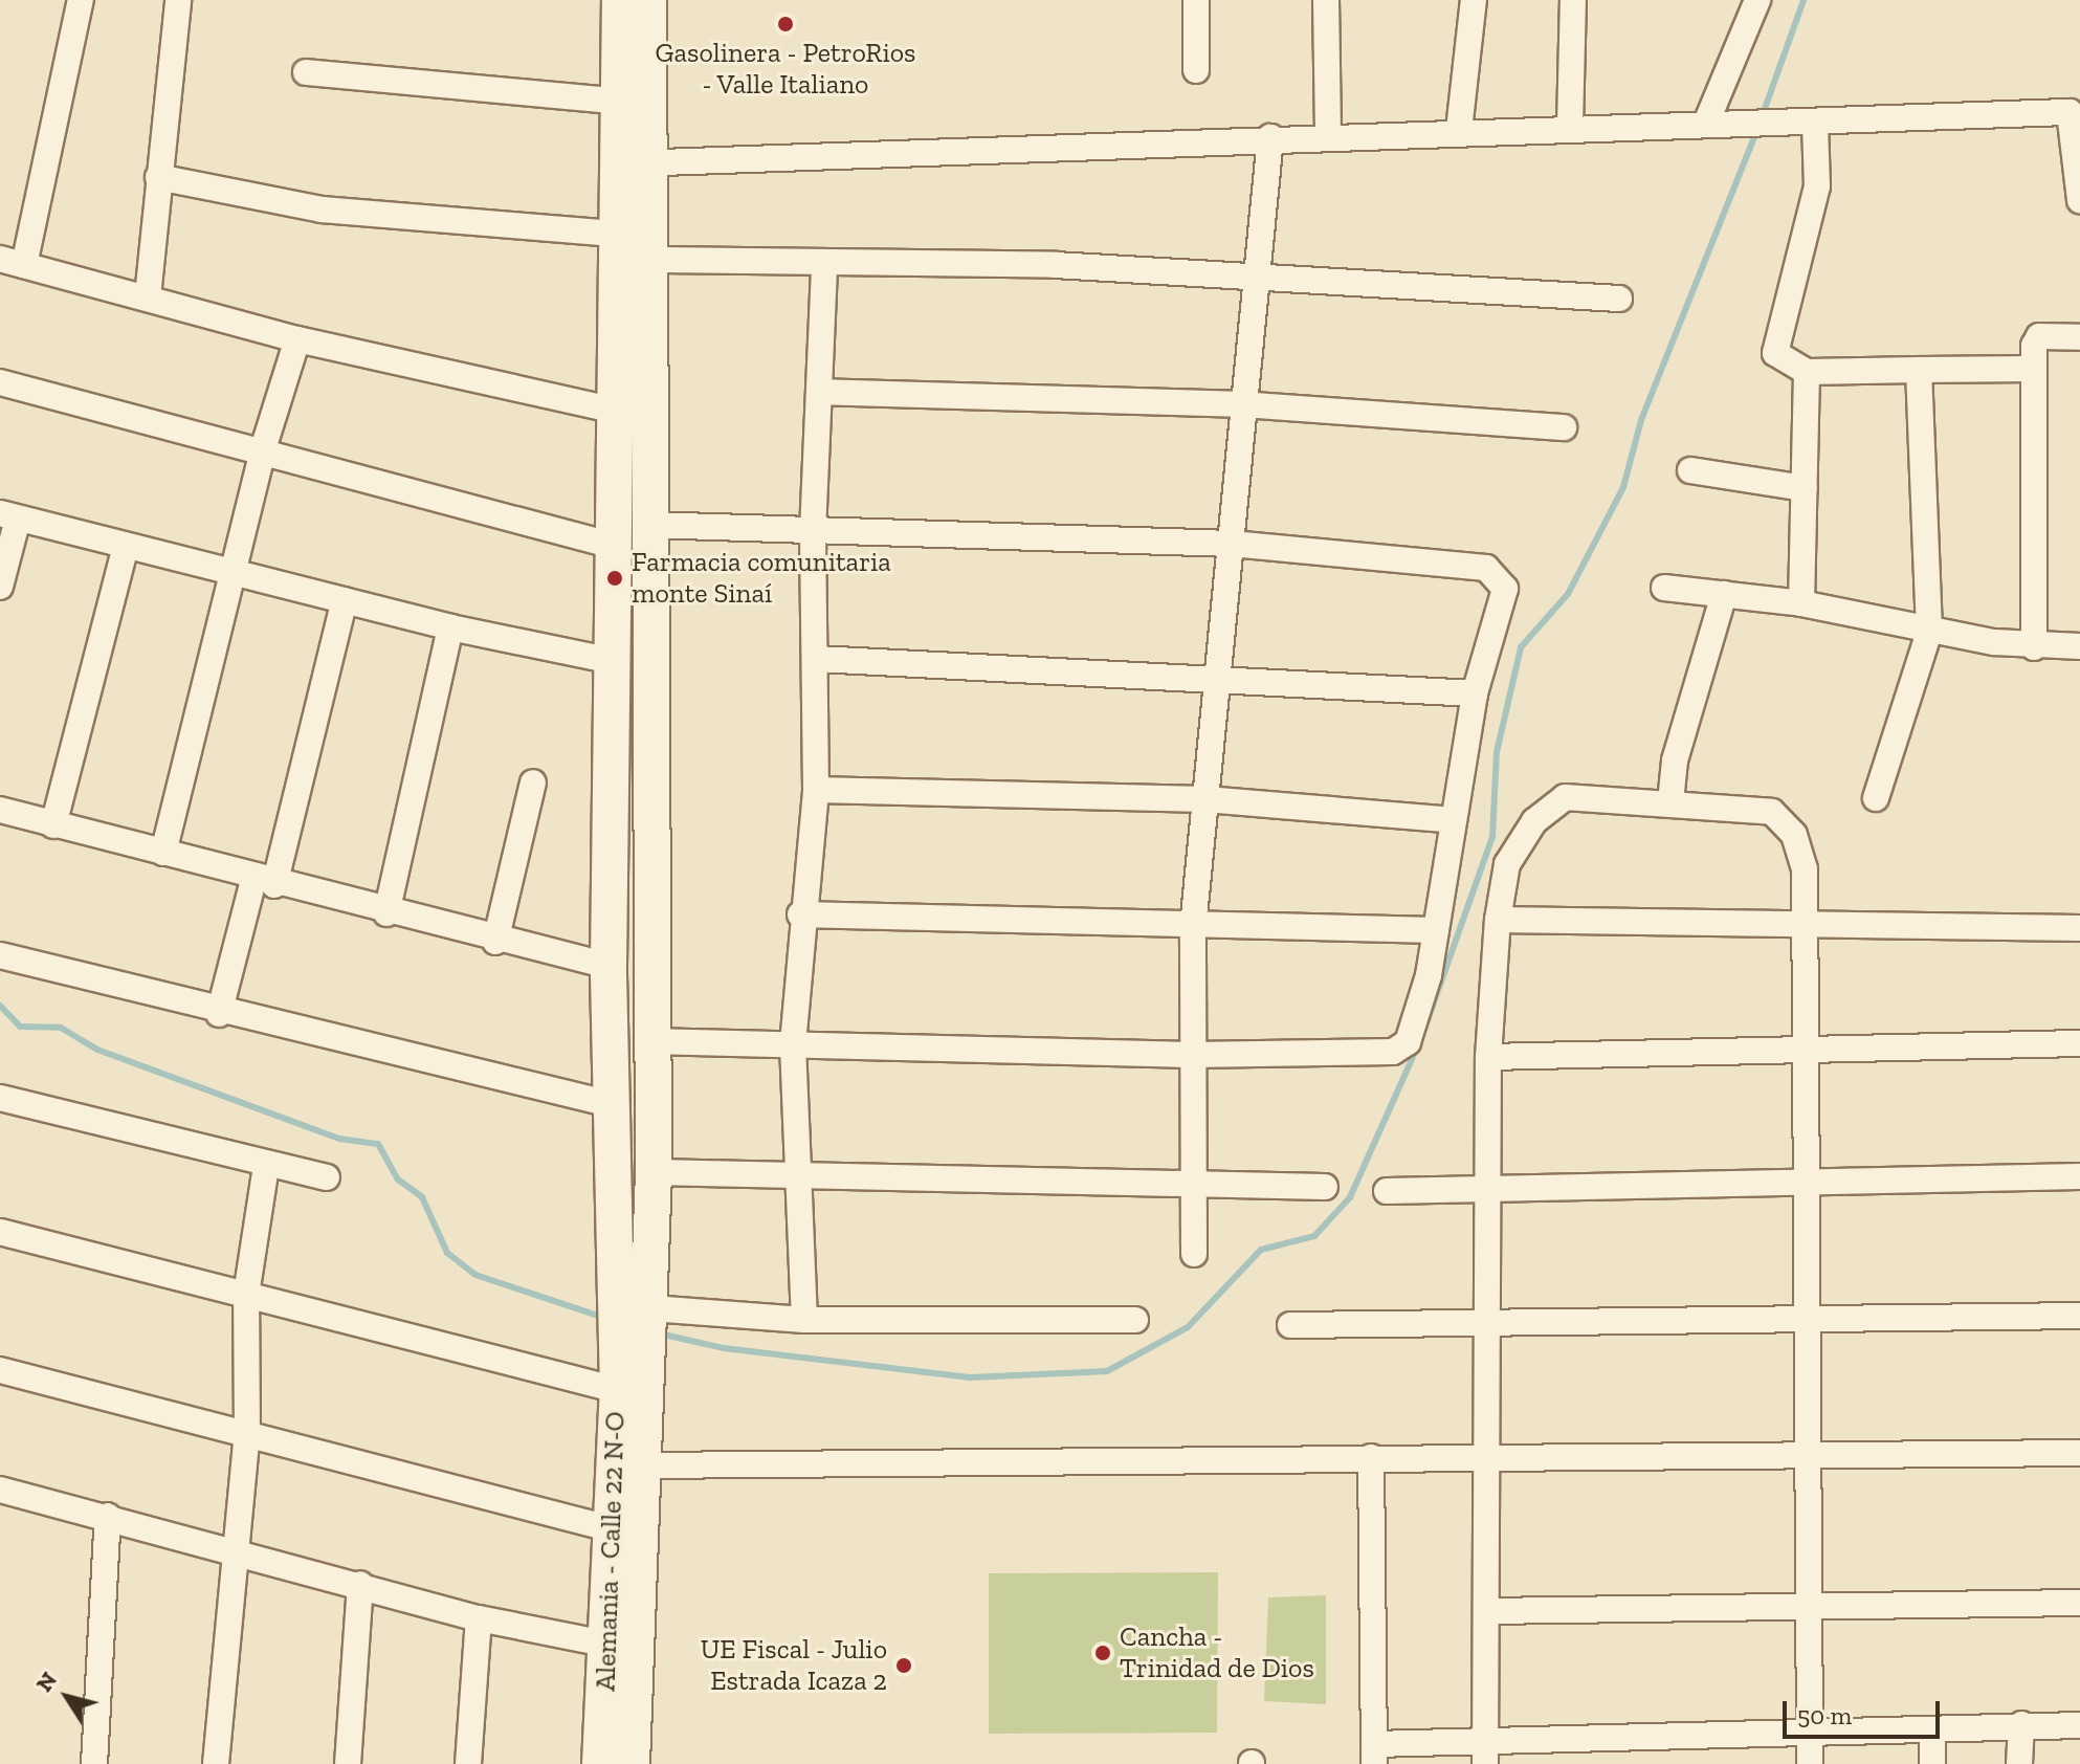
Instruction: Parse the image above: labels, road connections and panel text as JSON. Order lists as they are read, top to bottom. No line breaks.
{"streets":{"street":["Alemania - Calle 22 N-O"]},"places":["Gasolinera - PetroRios - Valle Italiano","Farmacia comunitaria monte Sinaí","Cancha - Trinidad de Dios","UE Fiscal - Julio Estrada Icaza 2"],"scale_bar":"50 m","north":"top left"}
